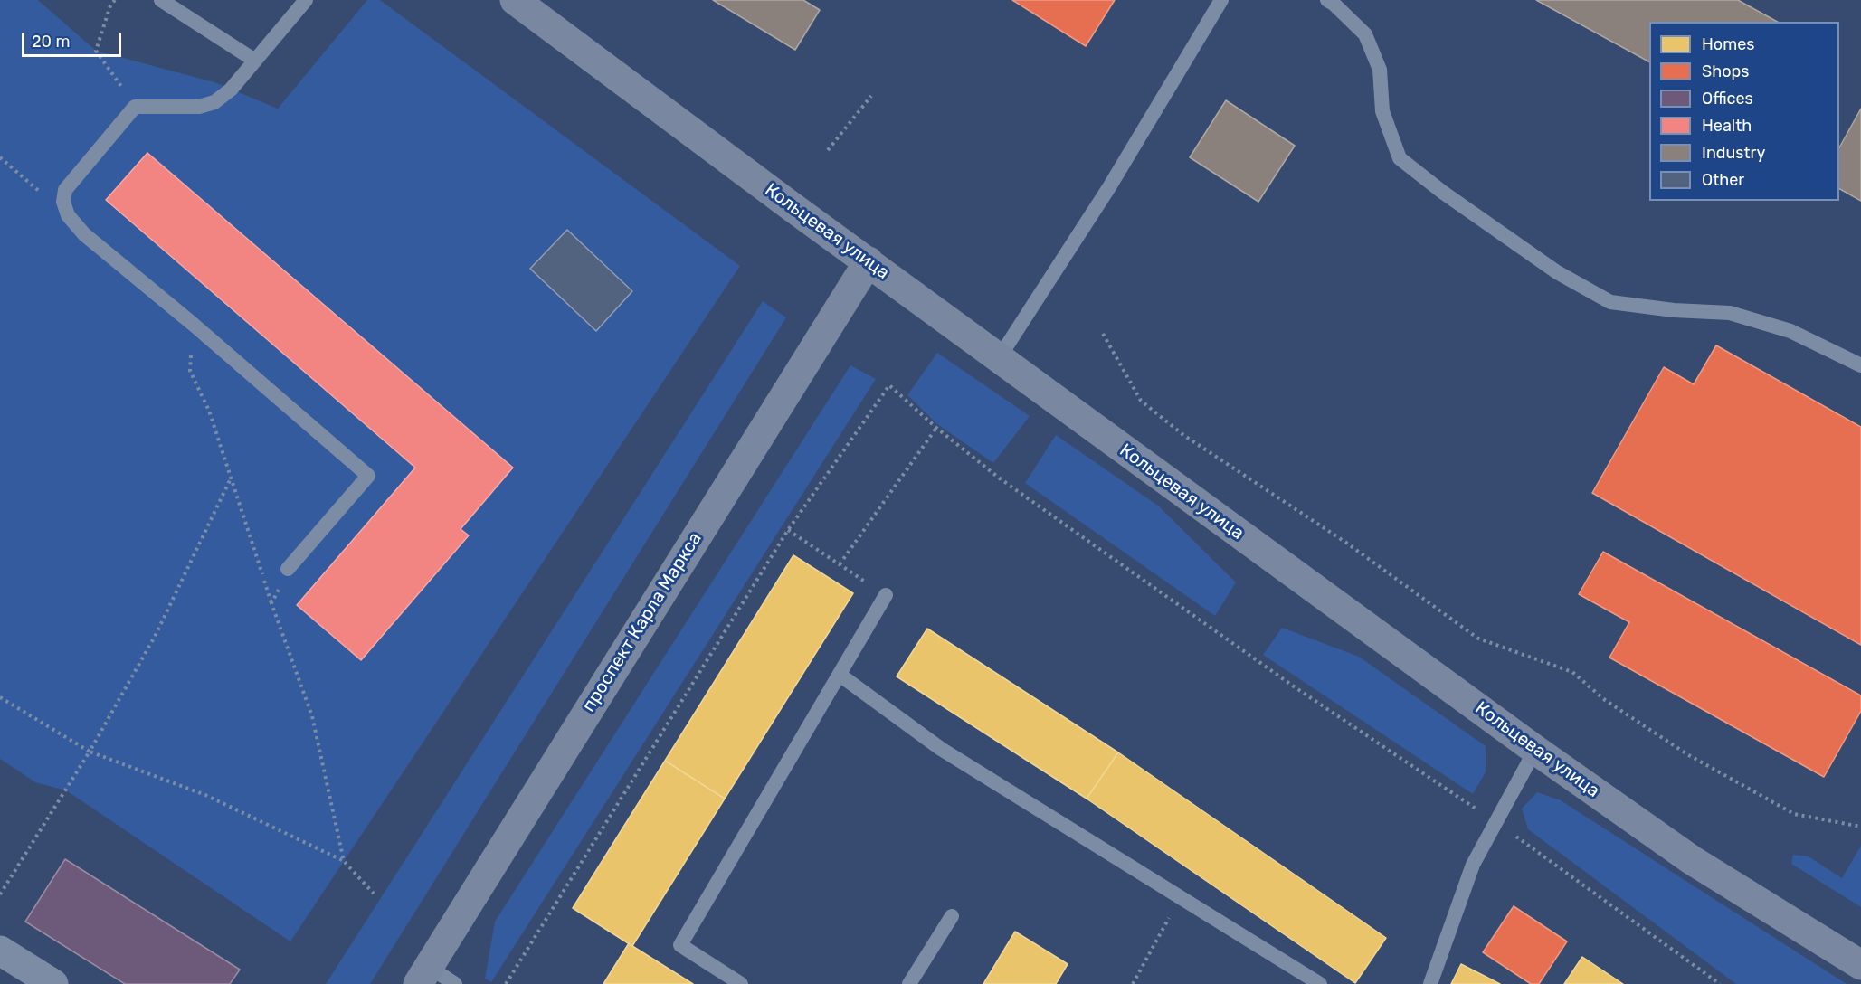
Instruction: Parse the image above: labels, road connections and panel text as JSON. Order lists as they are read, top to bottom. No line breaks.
{"streets":{"main road":["Кольцевая улица","проспект Карла Маркса"]},"crossings":[["Кольцевая улица","проспект Карла Маркса"]],"legend":["Homes","Shops","Offices","Health","Industry","Other"],"scale_bar":"20 m"}
